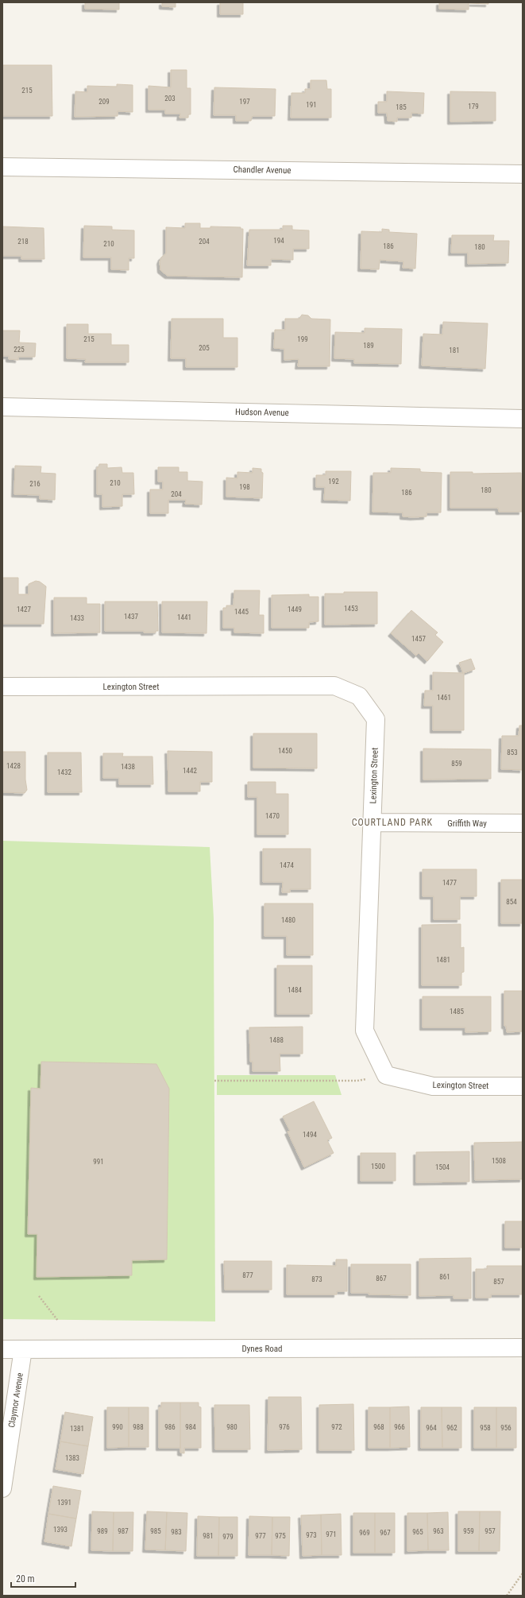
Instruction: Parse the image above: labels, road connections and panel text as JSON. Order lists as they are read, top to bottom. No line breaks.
{"streets":{"street":["Chandler Avenue","Hudson Avenue","Lexington Street","Griffith Way","Dynes Road","Claymor Avenue"]},"crossings":[["Lexington Street","Griffith Way"],["Dynes Road","Claymor Avenue"]],"districts":["COURTLAND PARK"],"house_numbers":["215","203","209","197","191","179","185","194","218","204","210","186","180","215","199","189","205","225","181","192","210","216","198","180","186","204","1453","1427","1449","1445","1437","1441","1433","1457","1461","1450","853","859","1428","1438","1442","1432","1470","1474","1477","854","1480","1481","1484","1485","1488","1494","1508","991","1500","1504","877","861","867","873","857","990","988","986","984","980","976","972","968","966","964","962","958","956","1381","1383","1391","1393","989","987","985","963","959","957","983","965","969","967","971","973","981","977","975","979"],"scale_bar":"20 m"}
